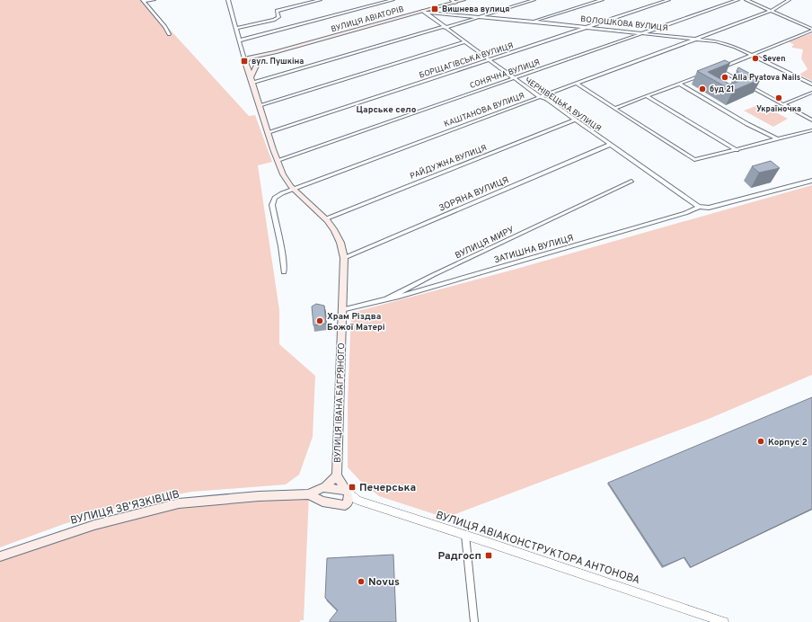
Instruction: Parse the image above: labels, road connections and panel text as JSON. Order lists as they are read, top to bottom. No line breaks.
{"streets":{"main road":["ВУЛИЦЯ АВІАТОРІВ","ВУЛИЦЯ ІВАНА БАГРЯНОГО","ВУЛИЦЯ ЗВ'ЯЗКІВЦІВ"],"street":["ВОЛОШКОВА ВУЛИЦЯ","БОРЩАГІВСЬКА ВУЛИЦЯ","СОНЯЧНА ВУЛИЦЯ","ЧЕРНІВЕЦЬКА ВУЛИЦЯ","КАШТАНОВА ВУЛИЦЯ","РАЙДУЖНА ВУЛИЦЯ","ЗОРЯНА ВУЛИЦЯ","ВУЛИЦЯ МИРУ","ЗАТИШНА ВУЛИЦЯ","ВУЛИЦЯ АВІАКОНСТРУКТОРА АНТОНОВА"]},"crossings":[["ВУЛИЦЯ АВІАТОРІВ","ВОЛОШКОВА ВУЛИЦЯ"],["ВУЛИЦЯ АВІАТОРІВ","ЧЕРНІВЕЦЬКА ВУЛИЦЯ"],["ВУЛИЦЯ АВІАТОРІВ","ВУЛИЦЯ ІВАНА БАГРЯНОГО"],["ВОЛОШКОВА ВУЛИЦЯ","БОРЩАГІВСЬКА ВУЛИЦЯ"],["ВОЛОШКОВА ВУЛИЦЯ","СОНЯЧНА ВУЛИЦЯ"],["ВОЛОШКОВА ВУЛИЦЯ","ЧЕРНІВЕЦЬКА ВУЛИЦЯ"],["ВОЛОШКОВА ВУЛИЦЯ","КАШТАНОВА ВУЛИЦЯ"],["БОРЩАГІВСЬКА ВУЛИЦЯ","ЧЕРНІВЕЦЬКА ВУЛИЦЯ"],["БОРЩАГІВСЬКА ВУЛИЦЯ","ВУЛИЦЯ ІВАНА БАГРЯНОГО"],["СОНЯЧНА ВУЛИЦЯ","ЧЕРНІВЕЦЬКА ВУЛИЦЯ"],["СОНЯЧНА ВУЛИЦЯ","ВУЛИЦЯ ІВАНА БАГРЯНОГО"],["ЧЕРНІВЕЦЬКА ВУЛИЦЯ","КАШТАНОВА ВУЛИЦЯ"],["ЧЕРНІВЕЦЬКА ВУЛИЦЯ","РАЙДУЖНА ВУЛИЦЯ"],["ЧЕРНІВЕЦЬКА ВУЛИЦЯ","ЗОРЯНА ВУЛИЦЯ"],["ЧЕРНІВЕЦЬКА ВУЛИЦЯ","ЗАТИШНА ВУЛИЦЯ"],["КАШТАНОВА ВУЛИЦЯ","ВУЛИЦЯ ІВАНА БАГРЯНОГО"],["РАЙДУЖНА ВУЛИЦЯ","ВУЛИЦЯ ІВАНА БАГРЯНОГО"],["ЗОРЯНА ВУЛИЦЯ","ВУЛИЦЯ ІВАНА БАГРЯНОГО"],["ВУЛИЦЯ МИРУ","ЗАТИШНА ВУЛИЦЯ"],["ВУЛИЦЯ МИРУ","ВУЛИЦЯ ІВАНА БАГРЯНОГО"],["ВУЛИЦЯ ІВАНА БАГРЯНОГО","ВУЛИЦЯ ЗВ'ЯЗКІВЦІВ"],["ВУЛИЦЯ ІВАНА БАГРЯНОГО","ВУЛИЦЯ АВІАКОНСТРУКТОРА АНТОНОВА"]],"districts":["Царське село"],"places":{"transit":["Вишнева вулиця","вул. Пушкіна","Печерська","Радгосп"],"other":["Seven","Alla Pyatova Nails","буд 21","Україночка","Храм Різдва Божої Матері","Корпус 2","Novus"]}}
